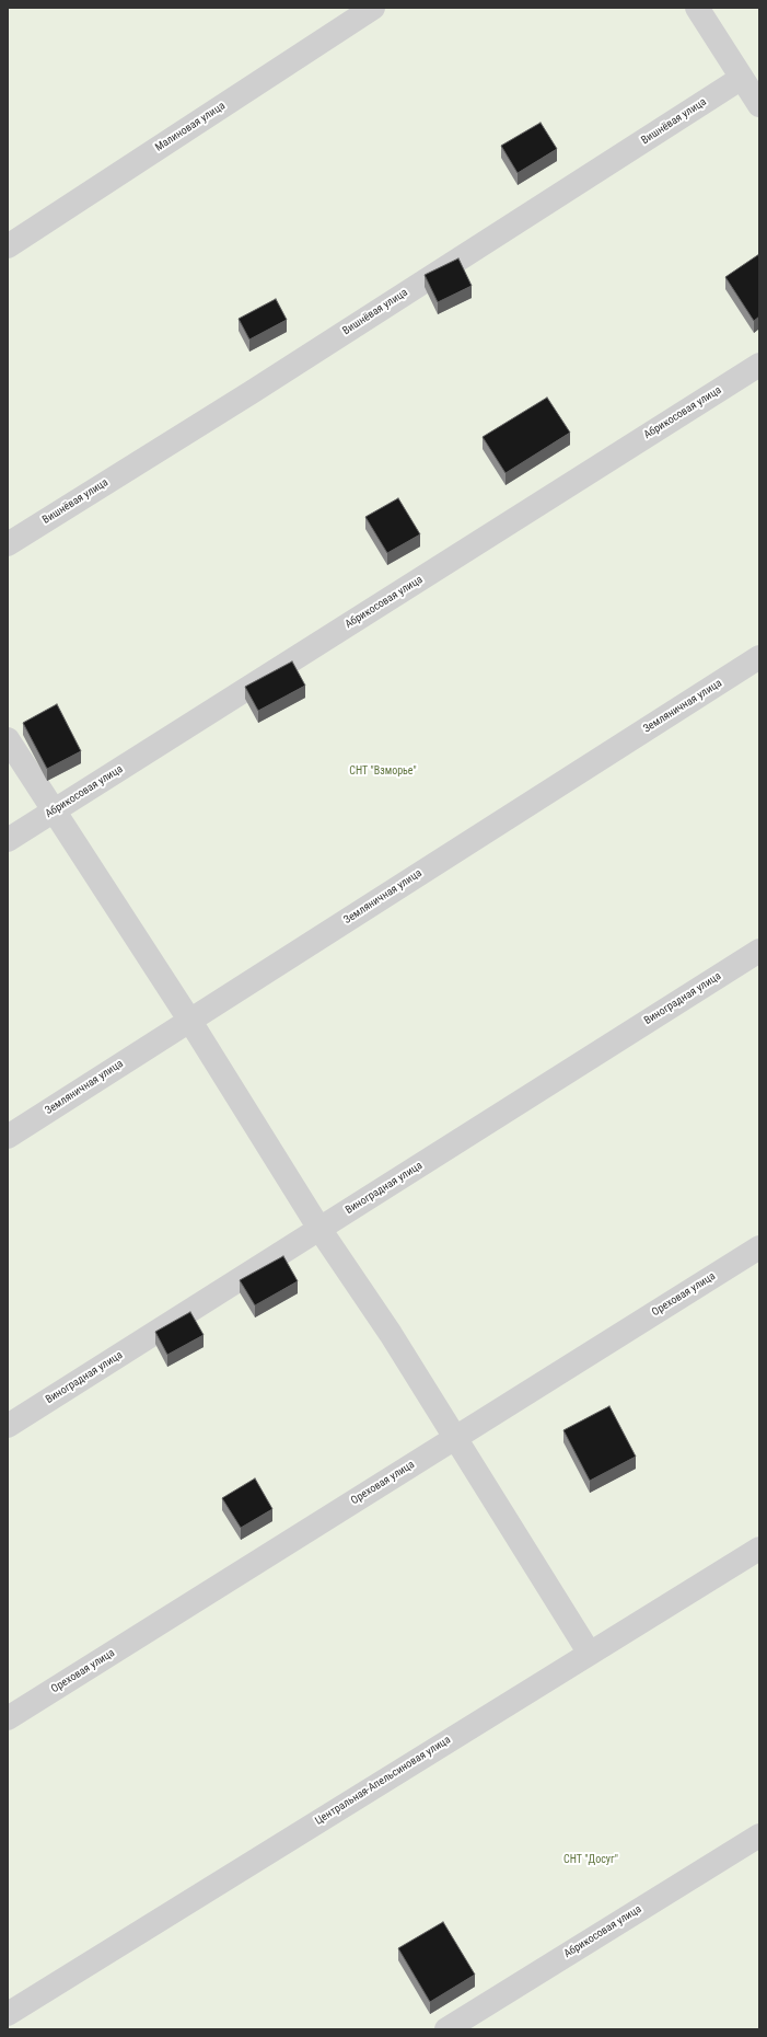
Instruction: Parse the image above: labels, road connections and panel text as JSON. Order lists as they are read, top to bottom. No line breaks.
{"streets":{"lane":["Вишнёвая улица","Малиновая улица","Абрикосовая улица","Земляничная улица","Виноградная улица","Ореховая улица","Центральная-Апельсиновая улица"]},"parks":["СНТ \"Взморье\"","СНТ \"Досуг\""]}
